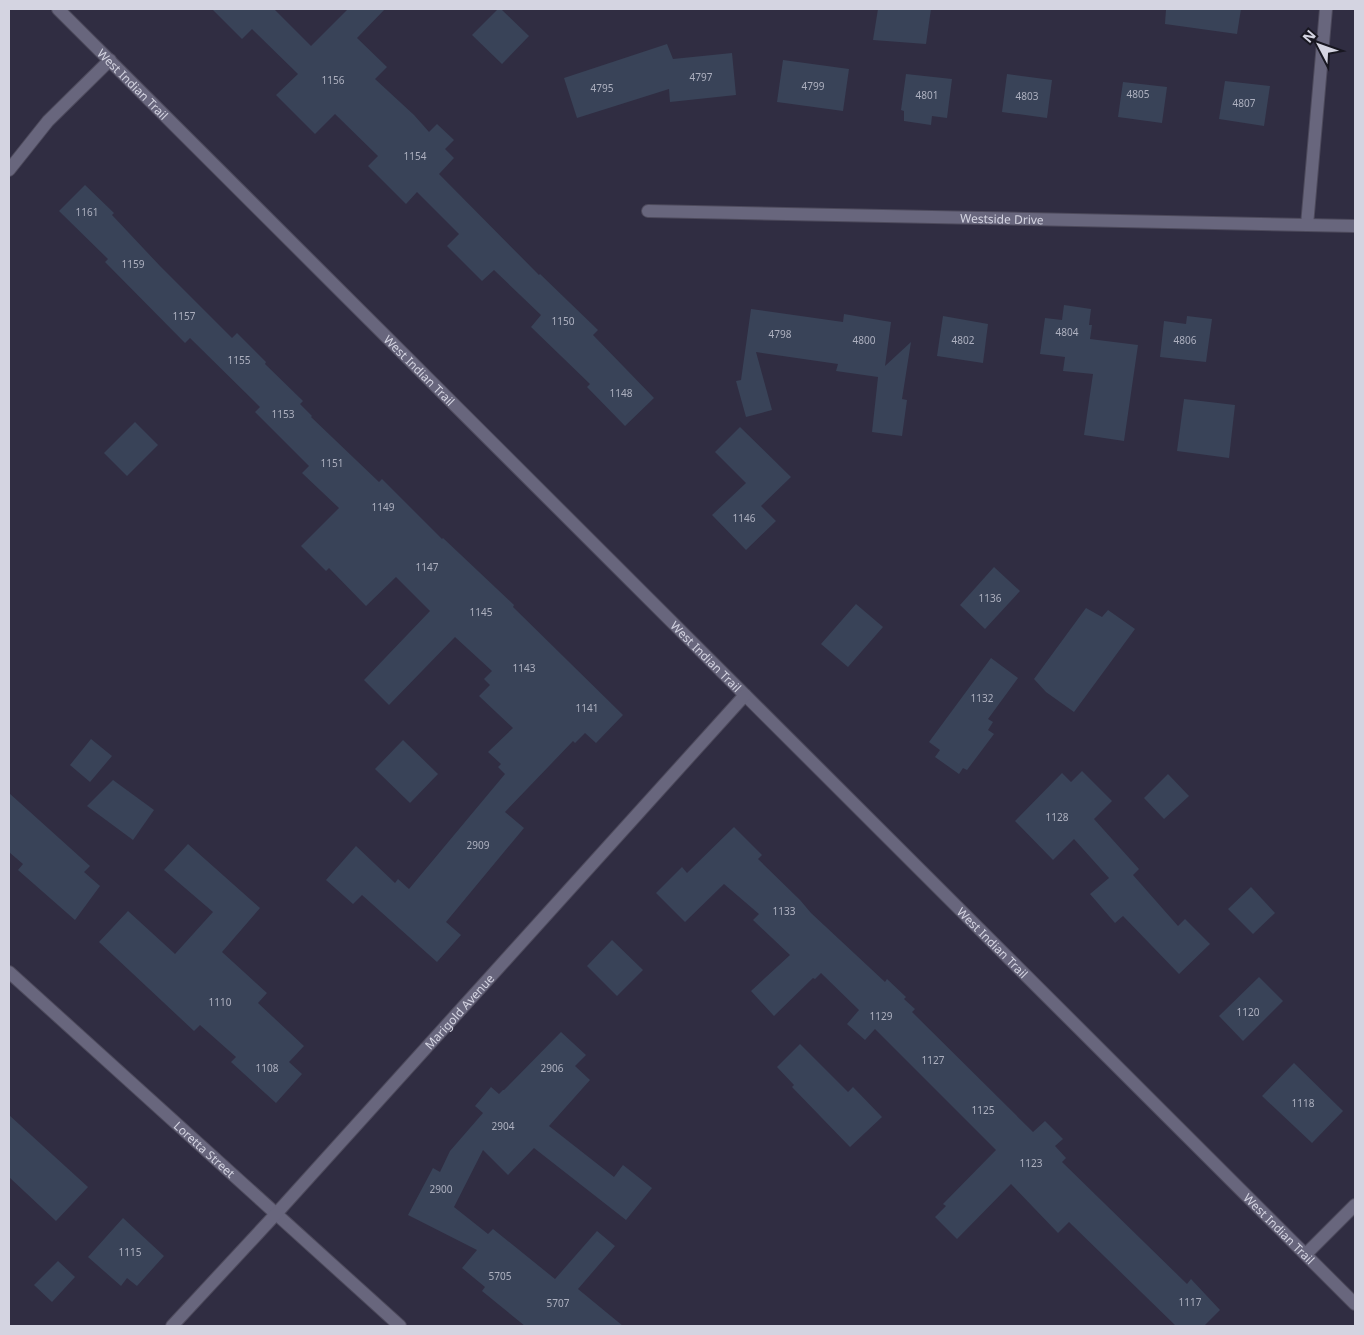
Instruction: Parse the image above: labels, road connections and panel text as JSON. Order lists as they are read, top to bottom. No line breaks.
{"streets":{"street":["West Indian Trail","Westside Drive","Marigold Avenue","Loretta Street"]},"crossings":[["West Indian Trail","Marigold Avenue"],["Marigold Avenue","Loretta Street"]],"house_numbers":["4797","1156","4799","4795","4805","4801","4803","4807","1154","1161","1159","1157","1150","4804","4798","4800","4802","4806","1155","1148","1153","1151","1149","1146","1147","1136","1145","1143","1132","1141","1128","2909","1133","1110","1120","1129","1127","1108","2906","1118","1125","2904","1123","2900","1115","5705","1117","5707"],"north":"top left"}
